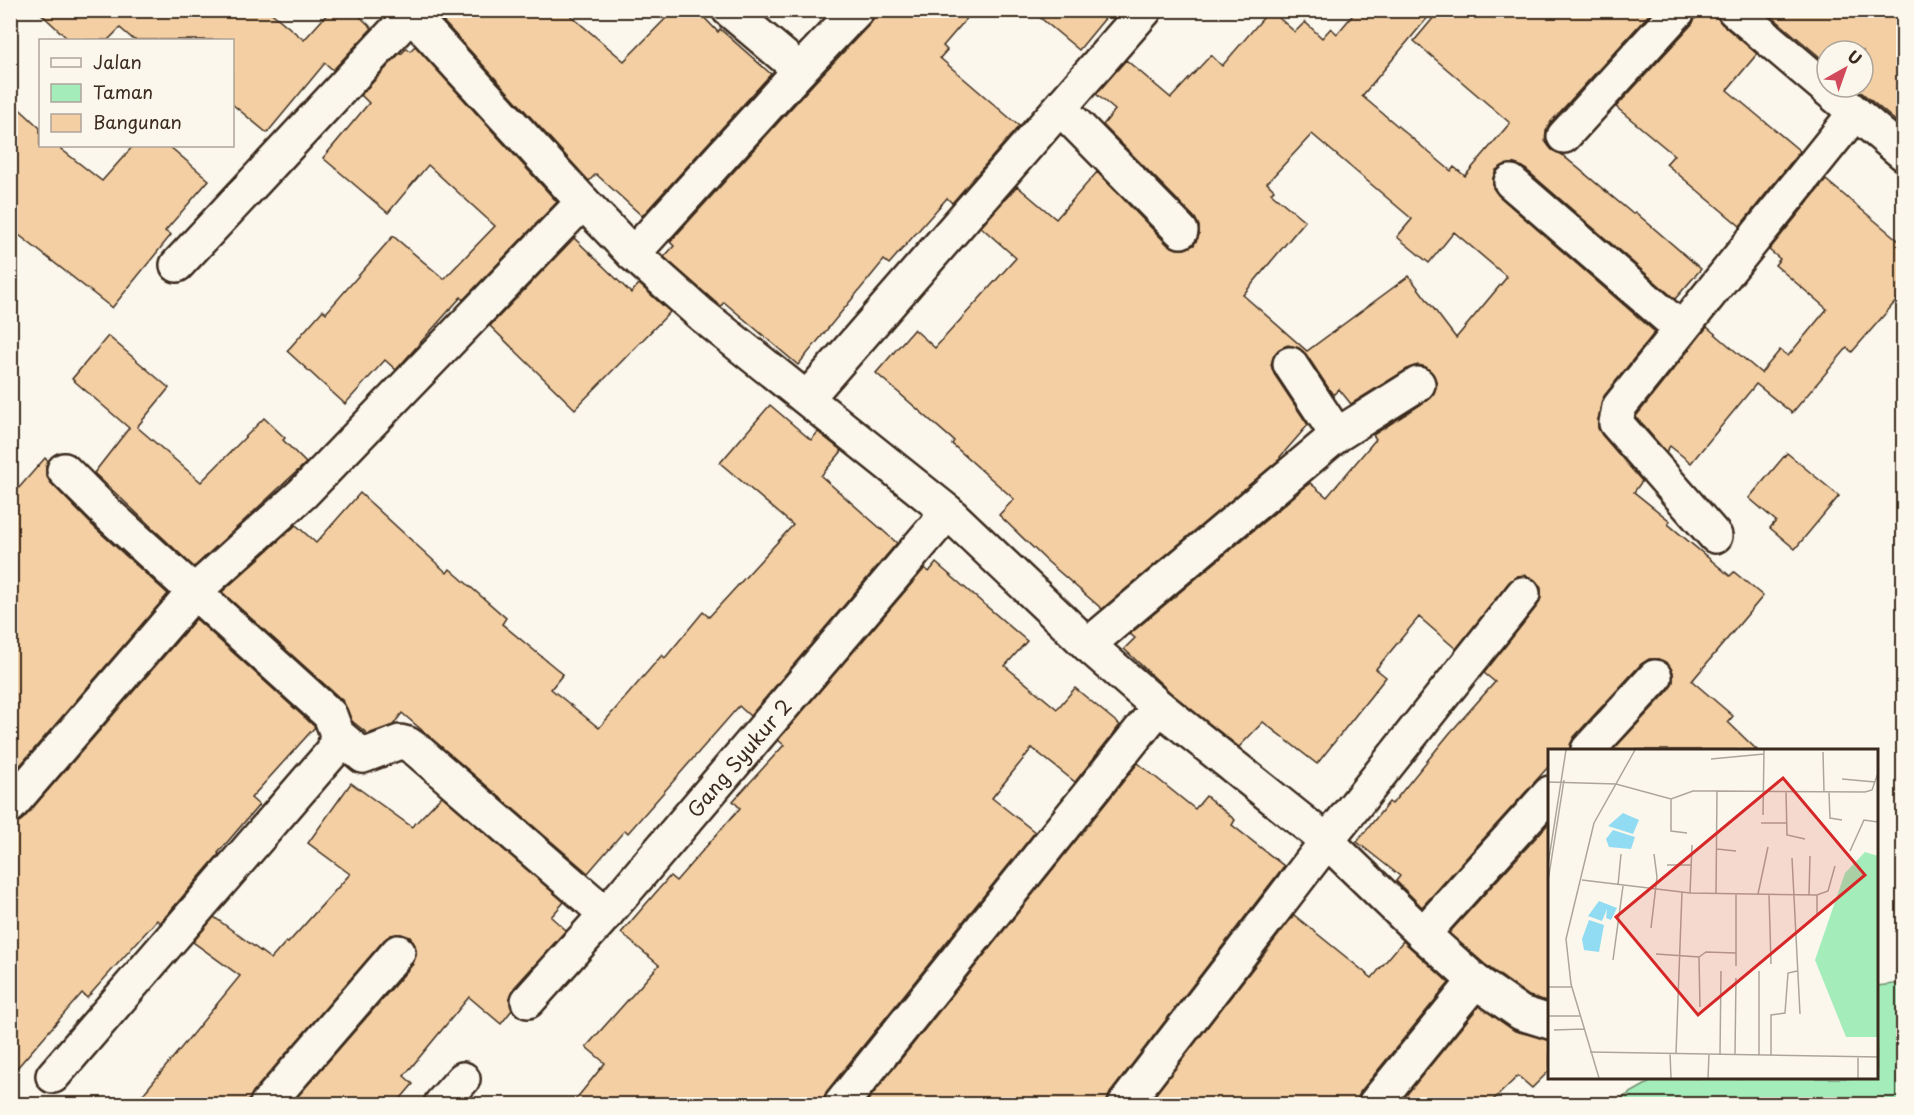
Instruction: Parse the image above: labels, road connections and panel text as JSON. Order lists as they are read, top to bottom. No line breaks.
{"streets":{"street":["Gang Syukur 2"]},"legend":["Jalan","Taman","Bangunan"],"north":"top right"}
